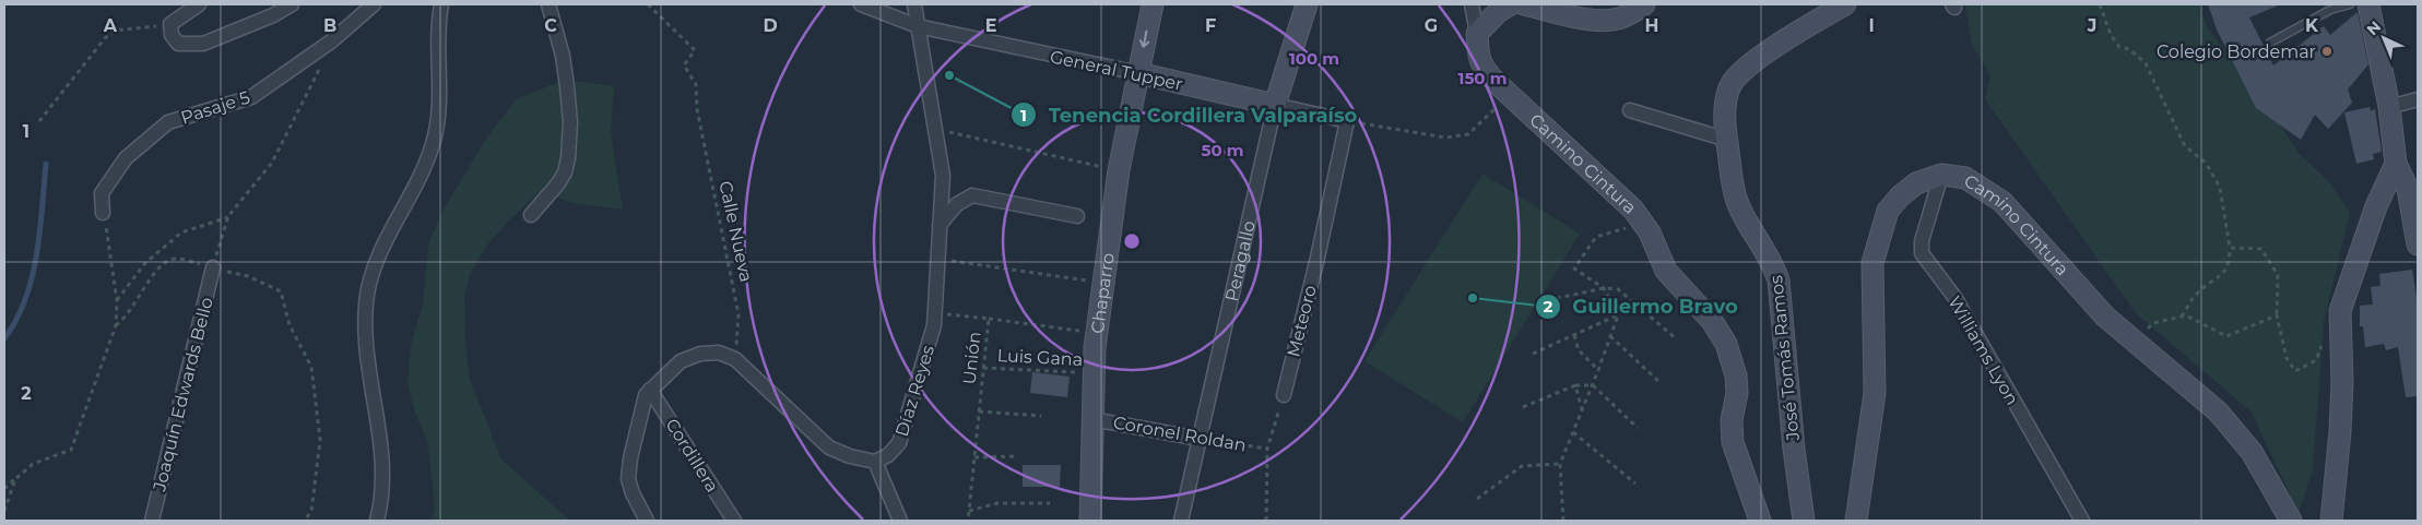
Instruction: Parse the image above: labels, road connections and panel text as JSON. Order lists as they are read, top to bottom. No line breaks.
{"streets":{"main road":["General Tupper","Camino Cintura","Peragallo","Chaparro","José Tomás Ramos"],"street":["Pasaje 5","Meteoro","Williams Lyon","Díaz Reyes","Joaquín Edwards Bello","Coronel Roldan","Cordillera"],"path":["Calle Nueva","Luis Gana","Unión"]},"crossings":[["General Tupper","Peragallo"],["General Tupper","Chaparro"],["General Tupper","Meteoro"],["General Tupper","Díaz Reyes"],["Camino Cintura","Williams Lyon"],["Peragallo","Coronel Roldan"],["Chaparro","Luis Gana"],["Chaparro","Coronel Roldan"],["Luis Gana","Unión"]],"places":["Colegio Bordemar","Tenencia Cordillera Valparaíso","Guillermo Bravo"],"north":"top left","grid":{"columns":["A","B","C","D","E","F","G","H","I","J","K"],"rows":["1","2"]},"rings":["100 m","150 m","50 m"]}
